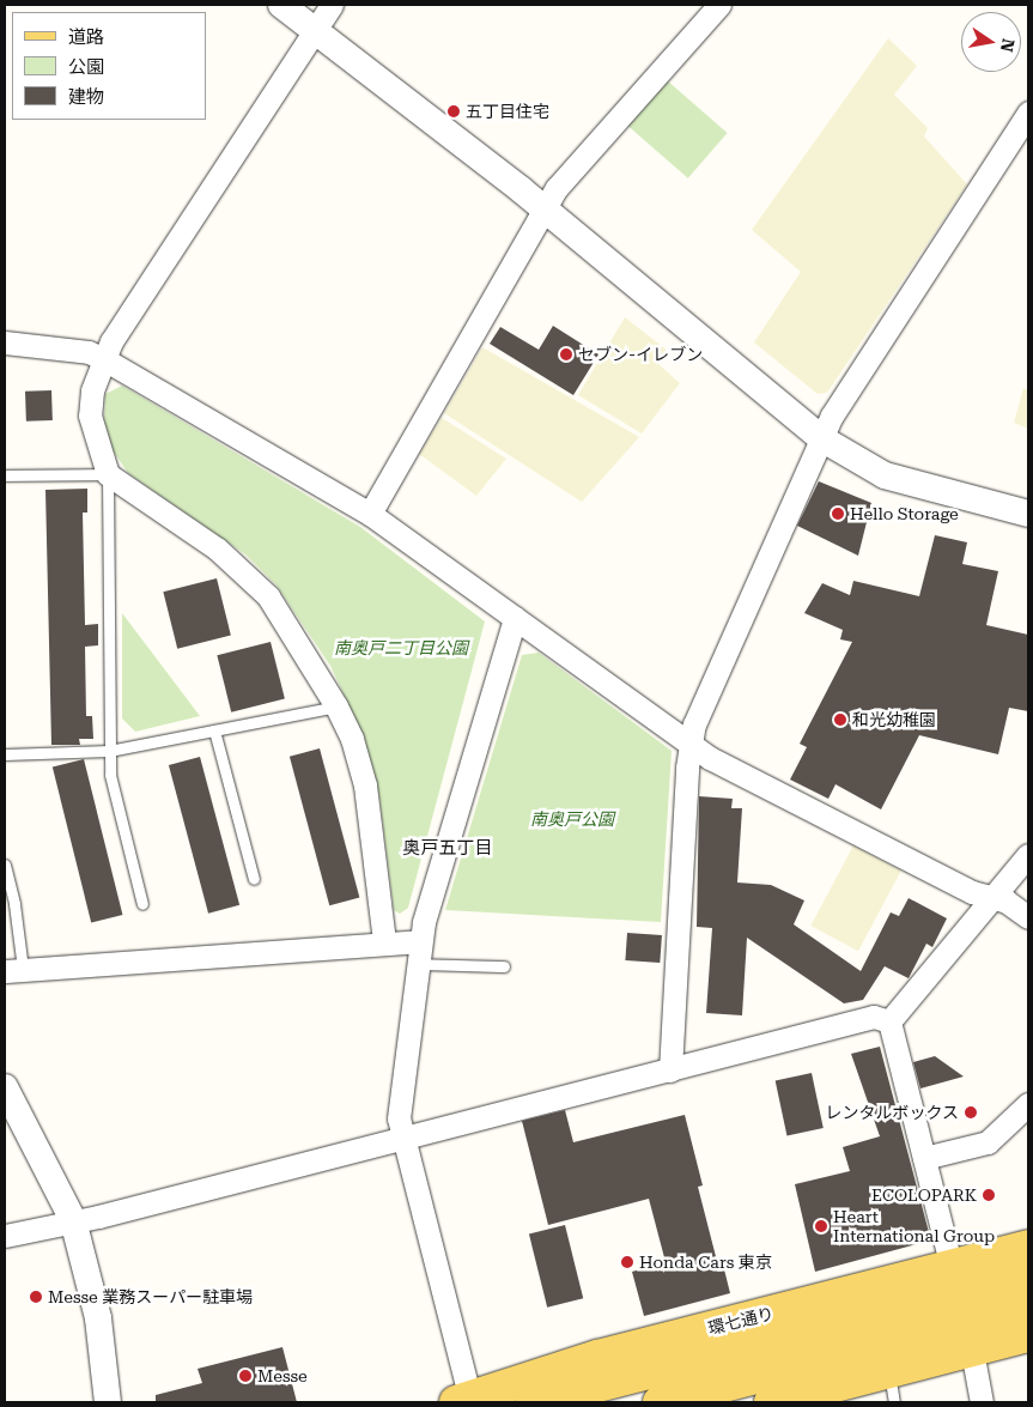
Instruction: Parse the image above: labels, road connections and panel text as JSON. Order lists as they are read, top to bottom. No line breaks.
{"streets":{"main road":["環七通り"]},"districts":["奥戸五丁目"],"parks":["南奥戸二丁目公園","南奥戸公園"],"places":["五丁目住宅","セブン-イレブン","Hello Storage","和光幼稚園","レンタルボックス","ECOLOPARK","Heart International Group","Honda Cars 東京","Messe 業務スーパー駐車場","Messe"],"legend":["道路","公園","建物"],"north":"right"}
